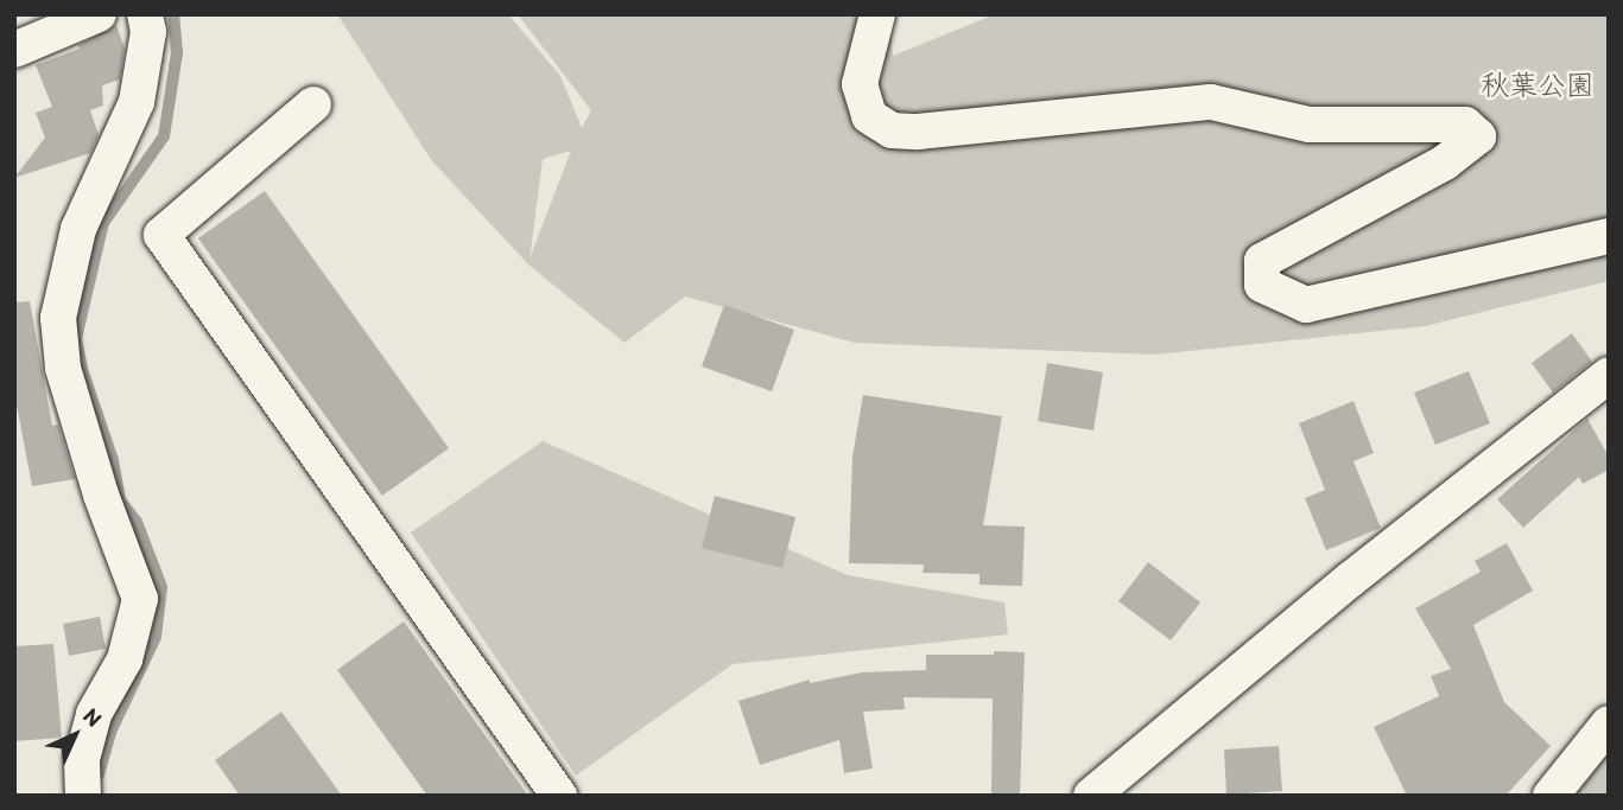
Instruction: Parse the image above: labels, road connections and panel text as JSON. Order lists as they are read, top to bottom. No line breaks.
{"parks":["秋葉公園"],"north":"top right"}
